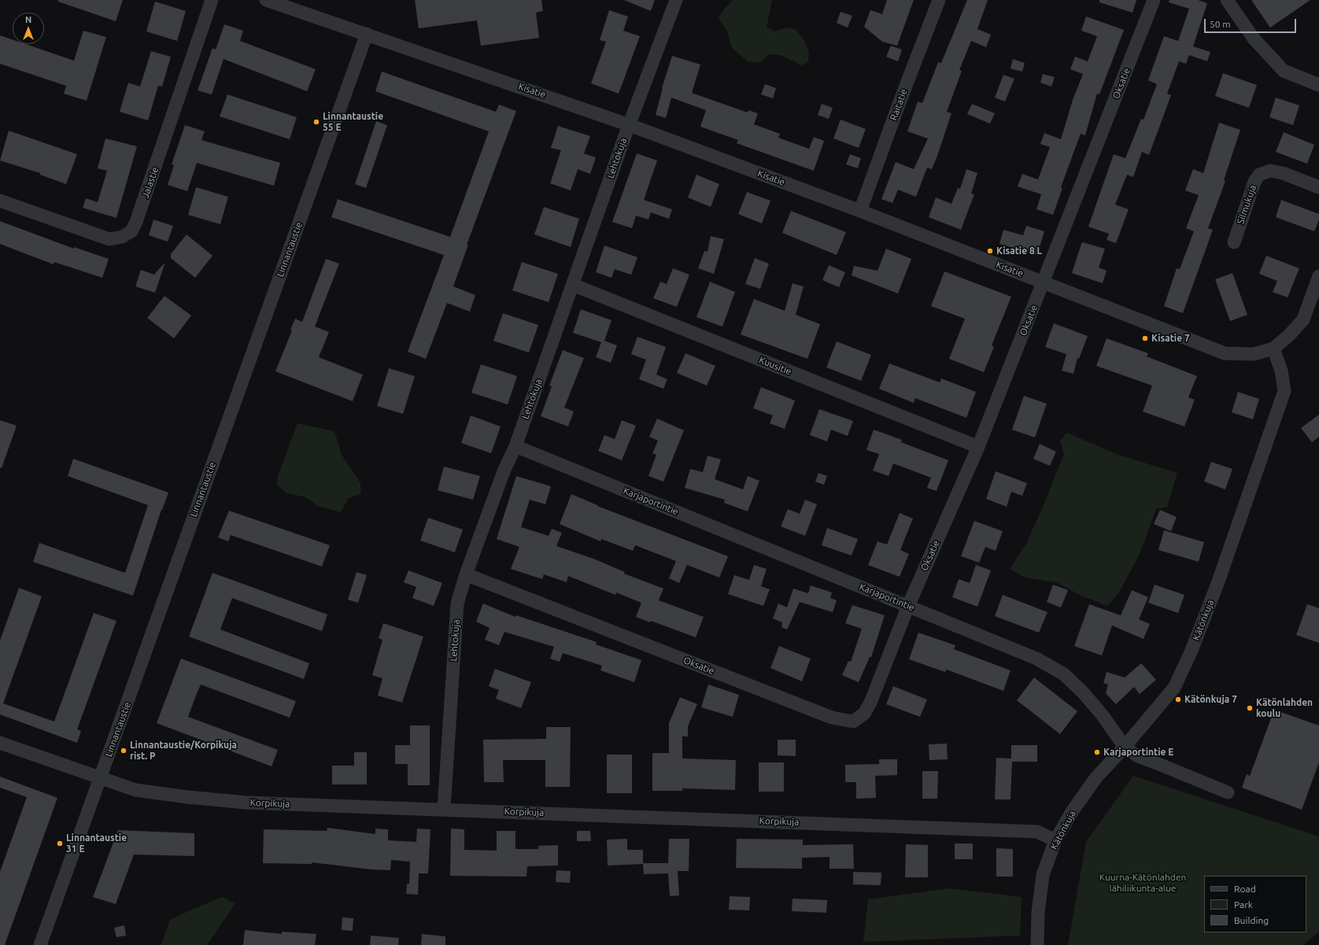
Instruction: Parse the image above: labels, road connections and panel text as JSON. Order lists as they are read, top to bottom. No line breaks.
{"streets":{"street":["Oksatie","Kisatie","Raitatie","Lehtokuja","Jalastie","Silmukuja","Linnantaustie","Kuusitie","Karjaportintie","Kätönkuja","Korpikuja"]},"crossings":[["Oksatie","Kisatie"],["Oksatie","Lehtokuja"],["Oksatie","Kuusitie"],["Oksatie","Karjaportintie"],["Kisatie","Raitatie"],["Kisatie","Lehtokuja"],["Kisatie","Linnantaustie"],["Kisatie","Kätönkuja"],["Lehtokuja","Kuusitie"],["Lehtokuja","Karjaportintie"],["Lehtokuja","Korpikuja"],["Linnantaustie","Korpikuja"],["Karjaportintie","Kätönkuja"],["Kätönkuja","Korpikuja"]],"parks":["Kuurna-Kätönlahden lähiliikunta-alue"],"places":["Linnantaustie 55 E","Kisatie 8 L","Kisatie 7","Kätönkuja 7","Kätönlahden koulu","Linnantaustie/Korpikuja rist. P","Karjaportintie E","Linnantaustie 31 E"],"legend":["Road","Park","Building"],"scale_bar":"50 m","north":"top"}
